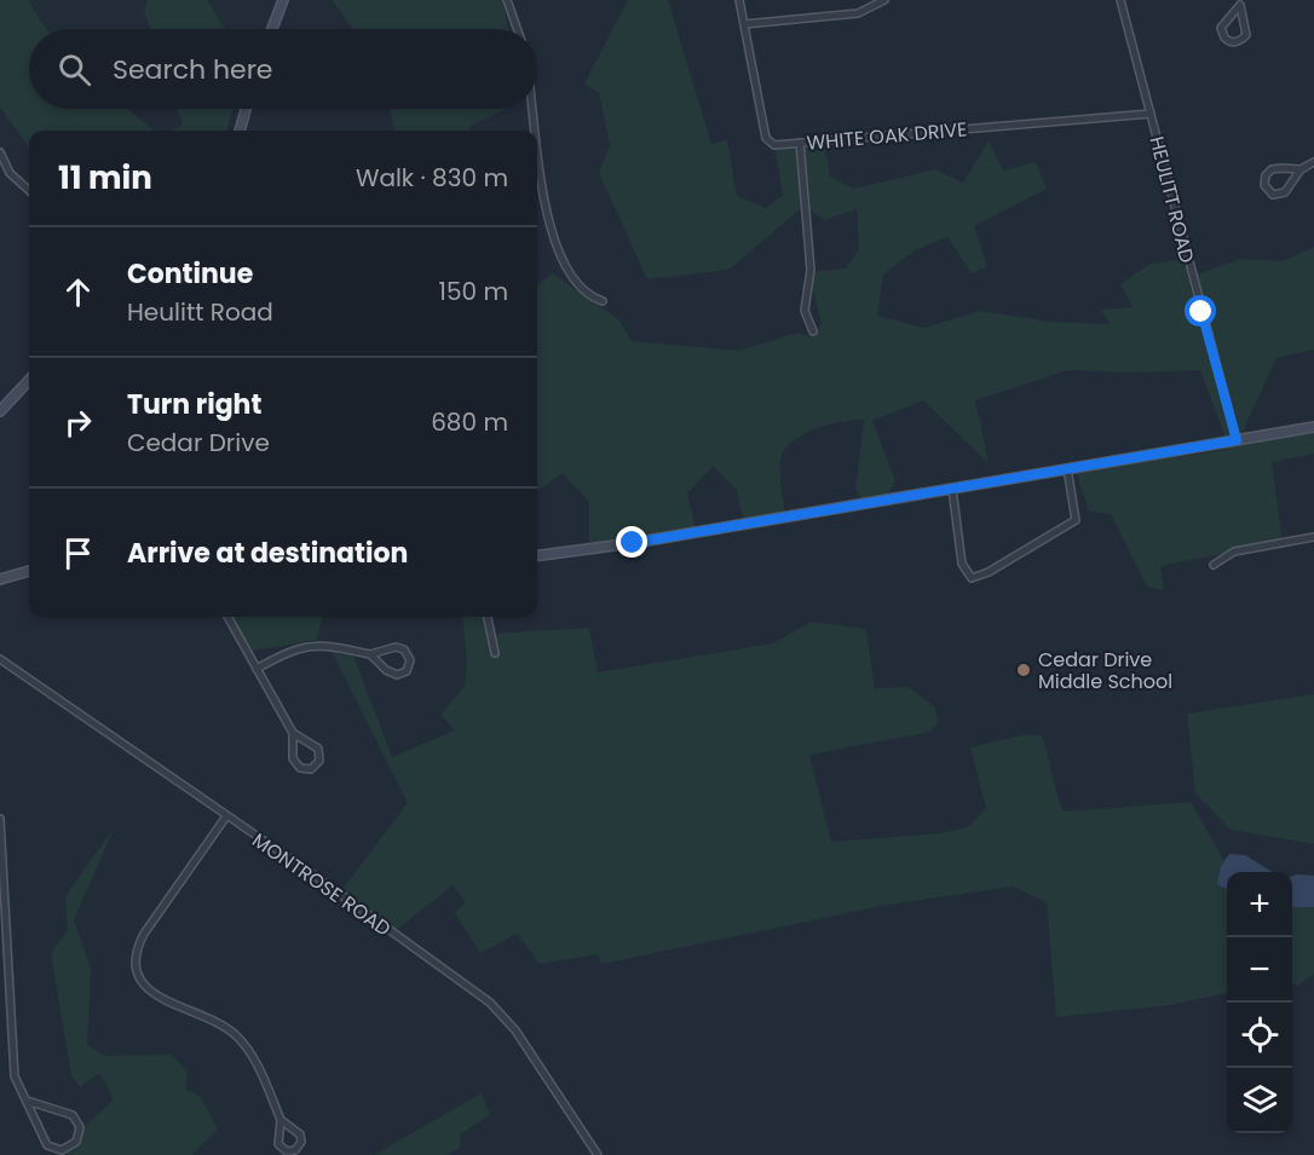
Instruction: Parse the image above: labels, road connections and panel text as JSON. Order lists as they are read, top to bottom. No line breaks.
{"streets":{"street":["WHITE OAK DRIVE","HEULITT ROAD","MONTROSE ROAD"]},"crossings":[["WHITE OAK DRIVE","HEULITT ROAD"]],"places":["Cedar Drive Middle School"],"page":{"search":"Search here","heading":["11 min","Walk · 830 m"],"list":[["Continue","Heulitt Road","150 m"],["Turn right","Cedar Drive","680 m"],"Arrive at destination"],"map_buttons":["+","−"]}}
